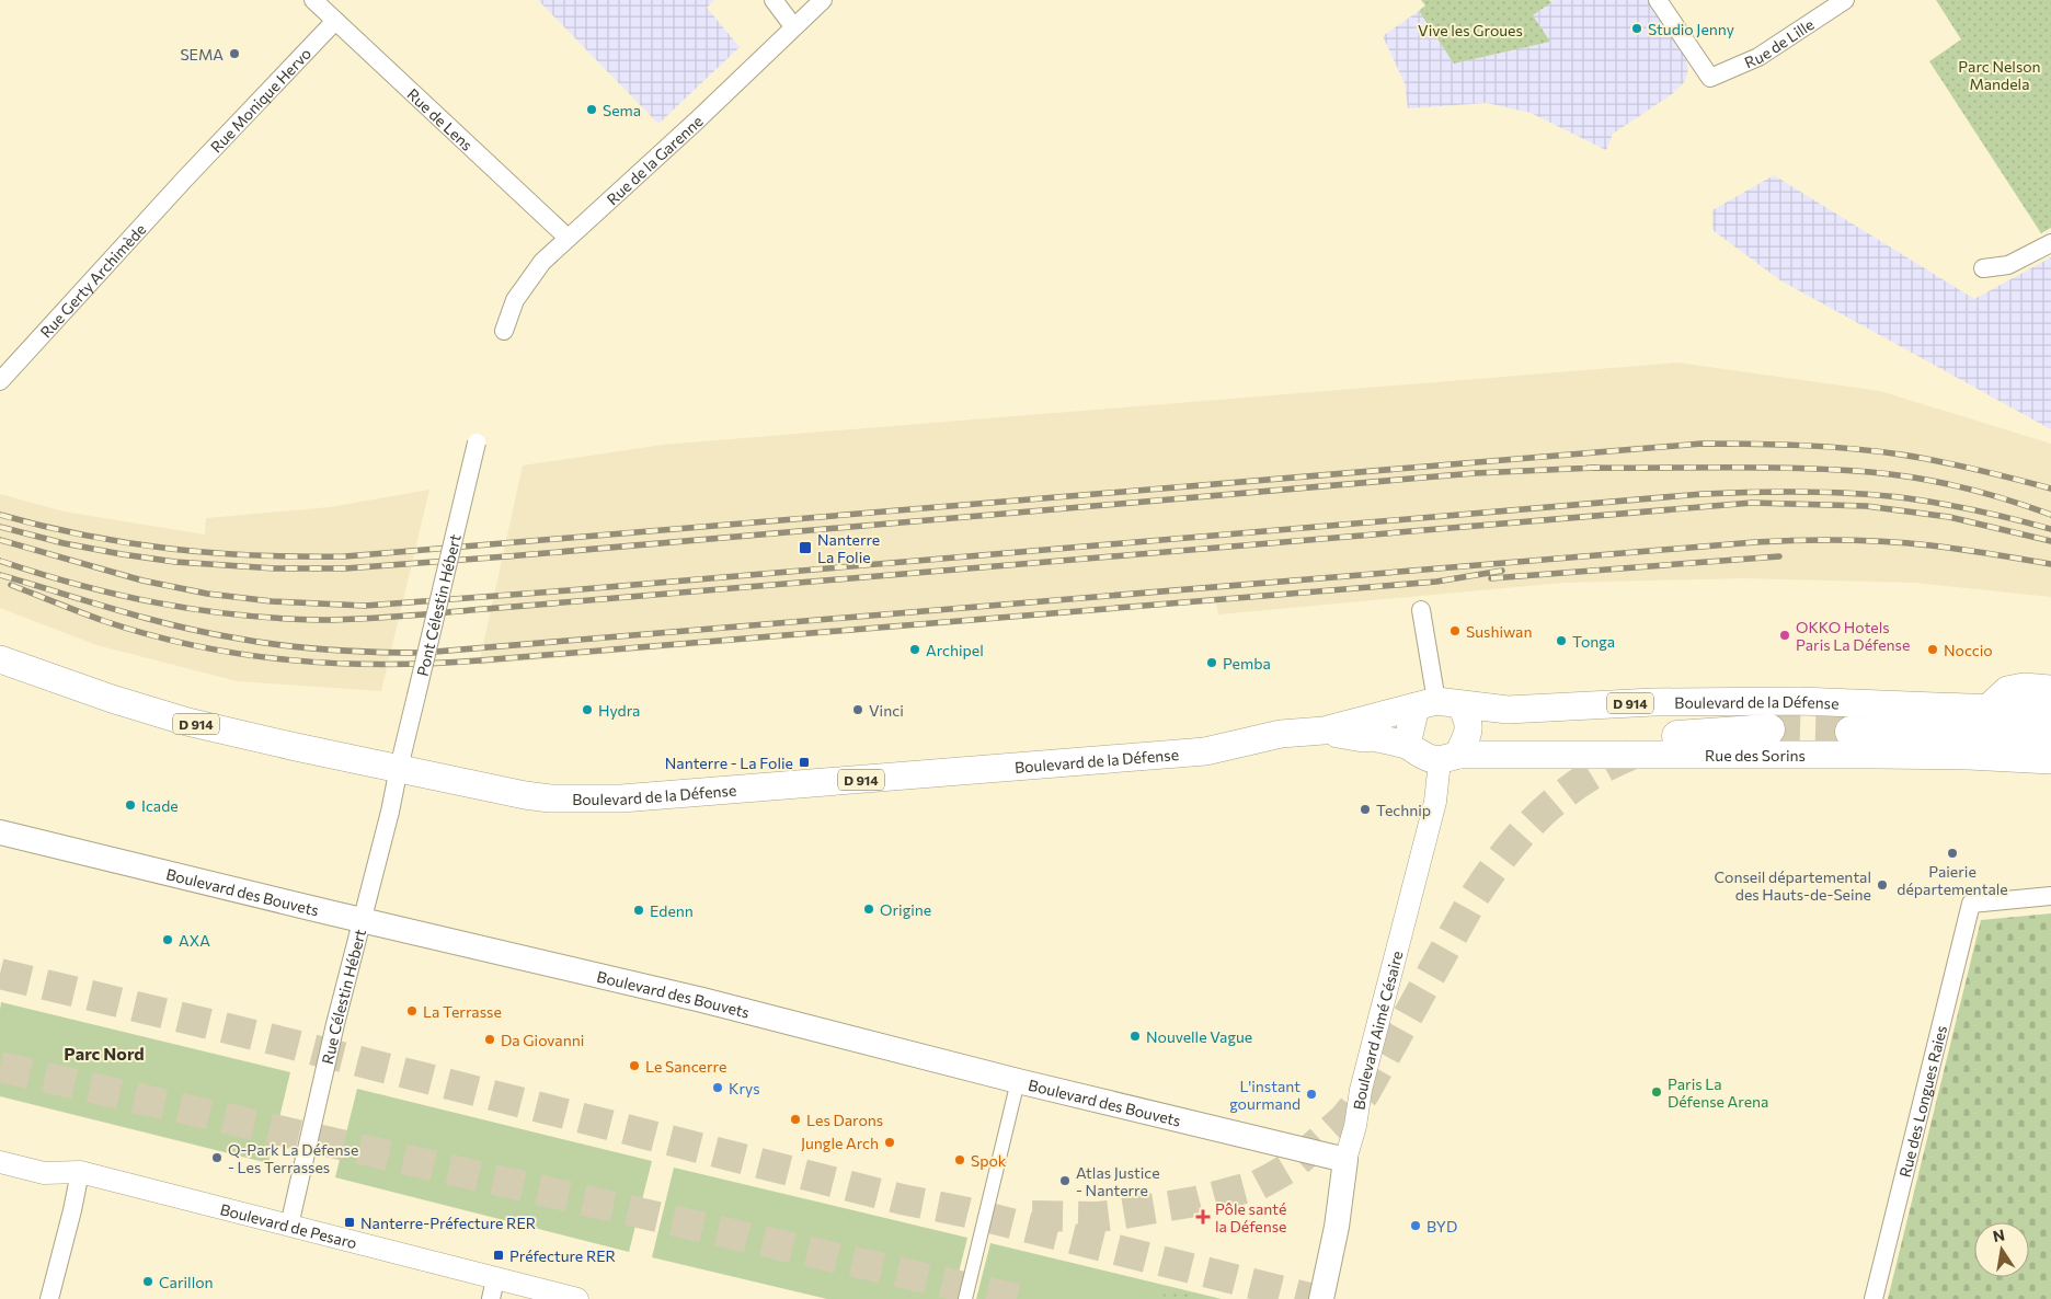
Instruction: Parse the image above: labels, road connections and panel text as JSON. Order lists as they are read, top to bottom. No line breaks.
{"streets":{"main road":["Boulevard de la Défense","D 914","Rue des Sorins","Boulevard des Bouvets","Boulevard Aimé Césaire"],"street":["Rue de Lille","Rue Monique Hervo","Rue de Lens","Rue de la Garenne","Rue Gerty Archimède","Pont Célestin Hébert","Rue Célestin Hébert","Rue des Longues Raies","Boulevard de Pesaro"]},"crossings":[["Rue Monique Hervo","Rue de Lens"],["Rue Monique Hervo","Rue Gerty Archimède"],["Rue de Lens","Rue de la Garenne"],["Pont Célestin Hébert","Boulevard de la Défense"],["Pont Célestin Hébert","Rue Célestin Hébert"],["Boulevard de la Défense","Rue des Sorins"],["Boulevard de la Défense","Rue Célestin Hébert"],["Boulevard de la Défense","Boulevard Aimé Césaire"],["Rue des Sorins","Boulevard Aimé Césaire"],["Boulevard des Bouvets","Rue Célestin Hébert"],["Boulevard des Bouvets","Boulevard Aimé Césaire"],["Rue Célestin Hébert","Boulevard de Pesaro"]],"districts":["Parc Nord"],"parks":["Vive les Groues","Parc Nelson Mandela"],"places":{"other":["Studio Jenny","SEMA","Sema","Sushiwan","OKKO Hotels Paris La Défense","Tonga","Archipel","Noccio","Pemba","Hydra","Vinci","Icade","Technip","Paierie départementale","Conseil départemental des Hauts-de-Seine","Origine","Edenn","AXA","La Terrasse","Nouvelle Vague","Da Giovanni","Le Sancerre","Krys","Paris La Défense Arena","L'instant gourmand","Les Darons","Jungle Arch","Q-Park La Défense - Les Terrasses","Spok","Atlas Justice - Nanterre","BYD","Carillon"],"transit":["Nanterre La Folie","Nanterre - La Folie","Nanterre-Préfecture RER","Préfecture RER"],"health":["Pôle santé la Défense"]},"north":"top"}
